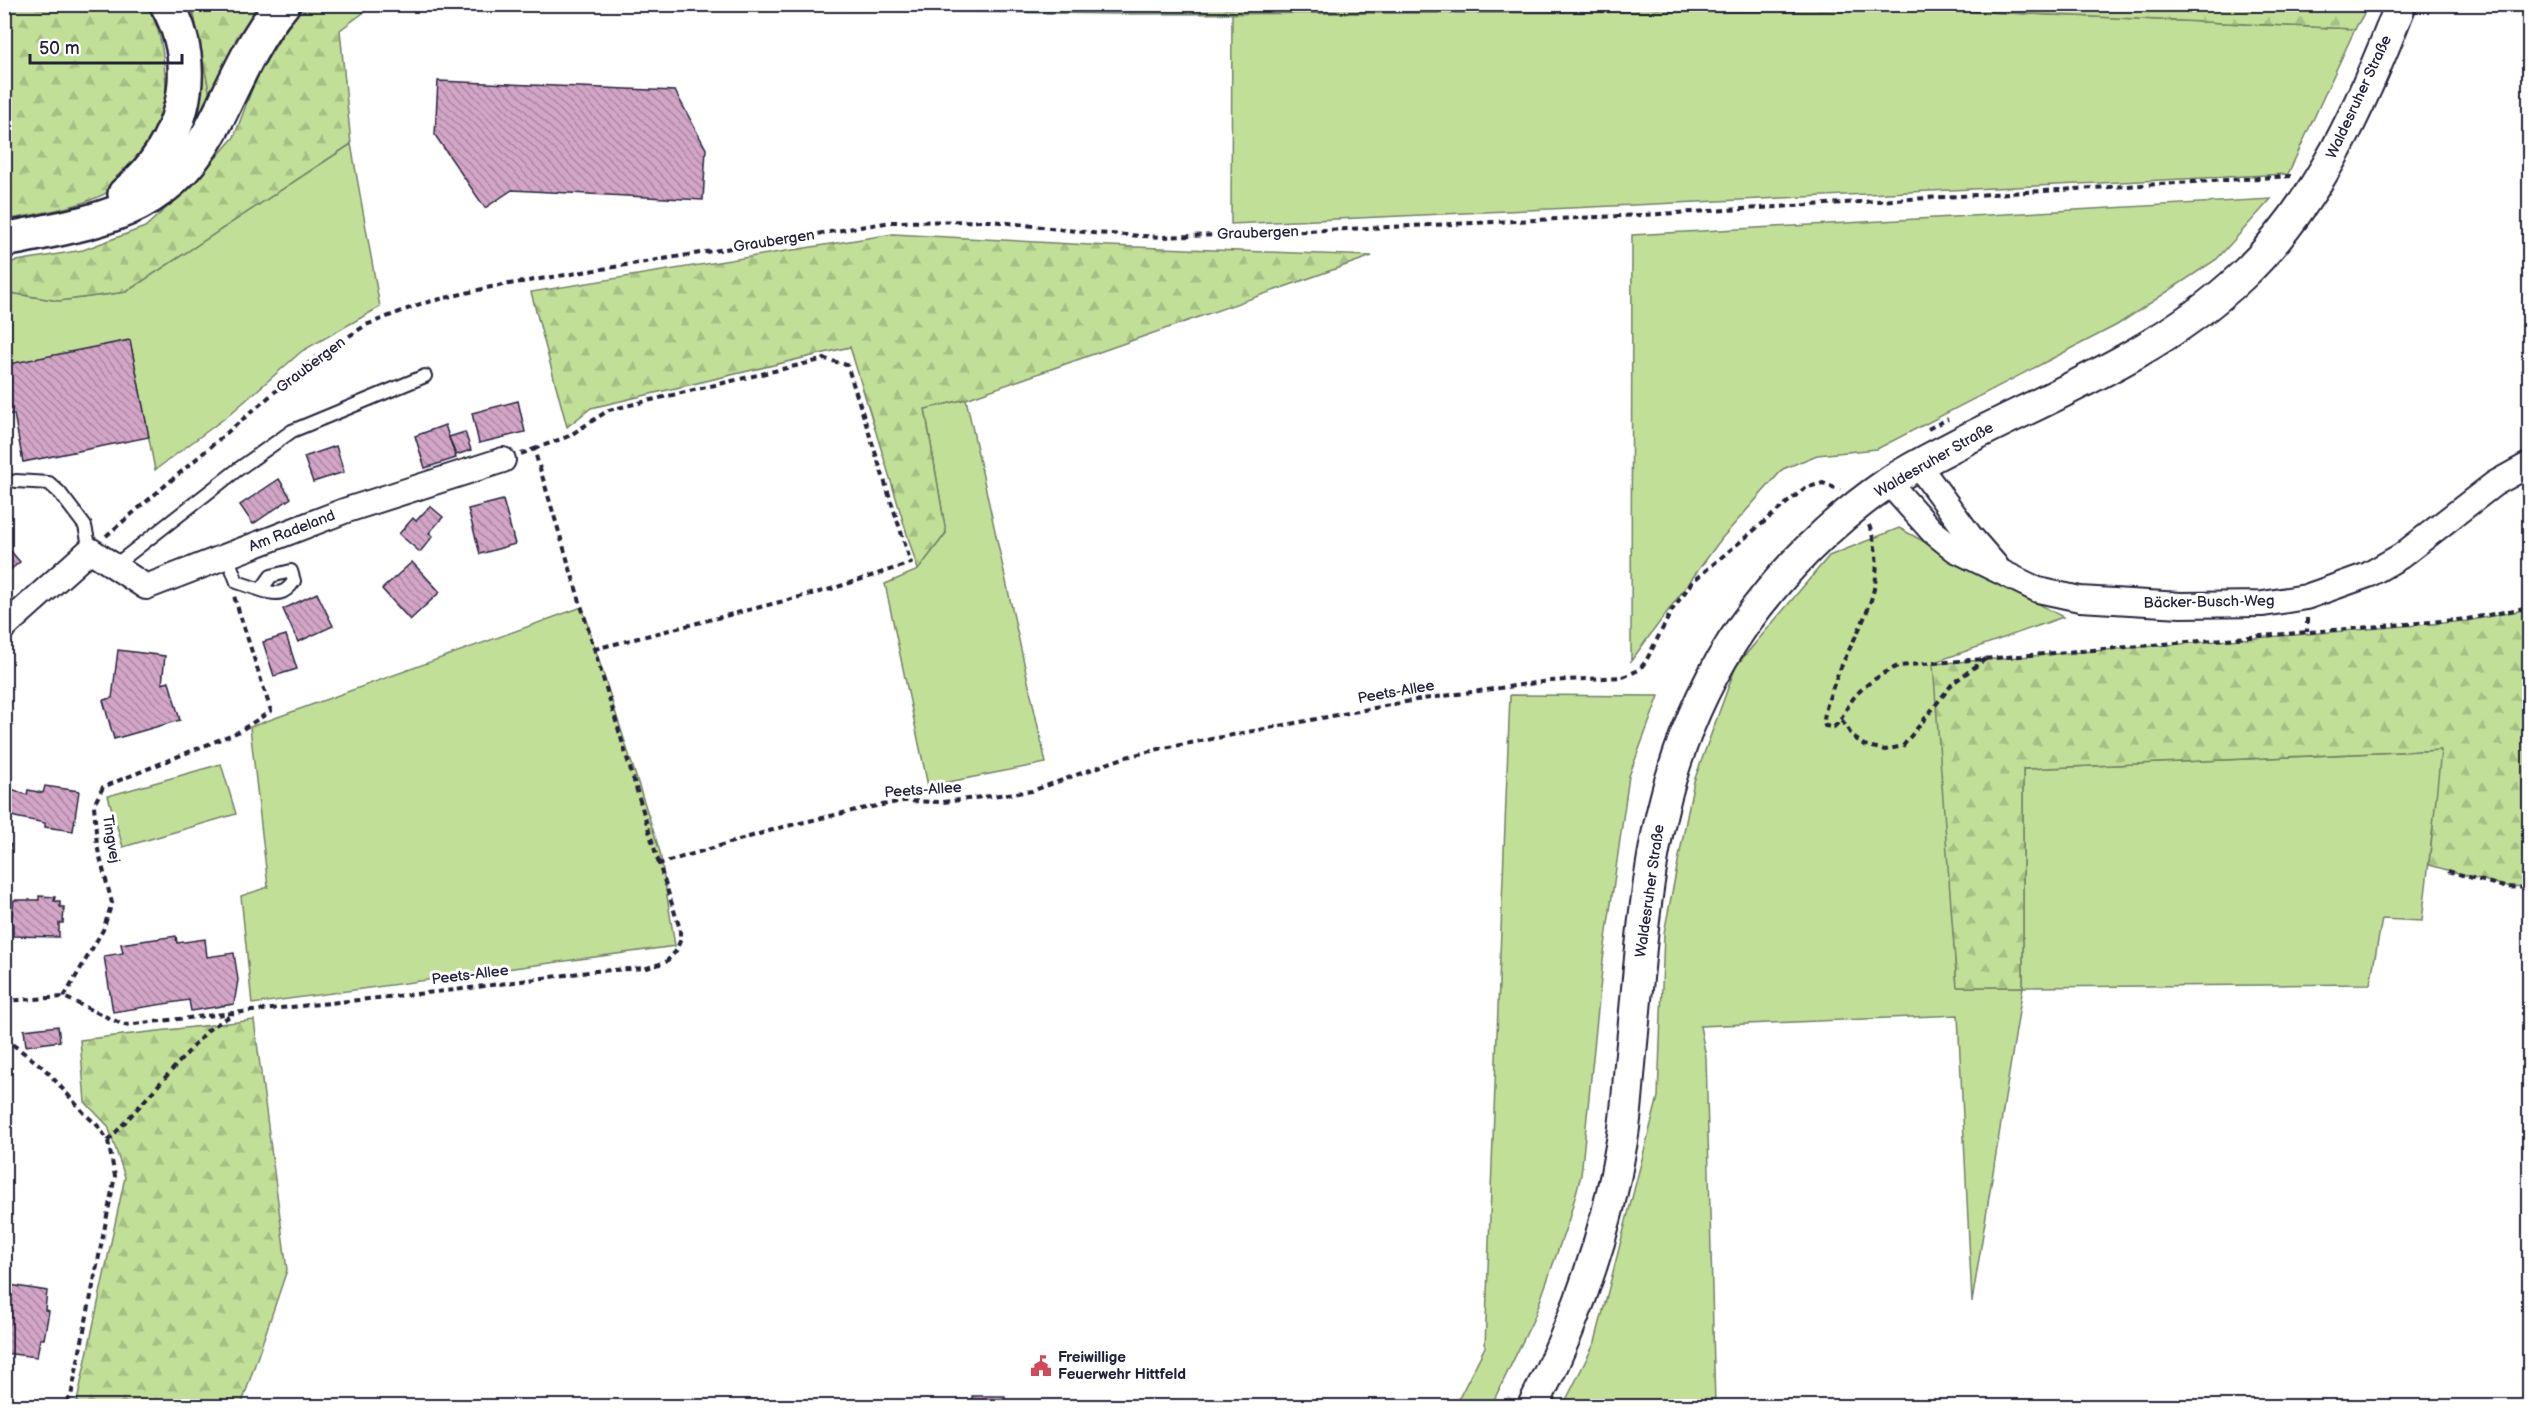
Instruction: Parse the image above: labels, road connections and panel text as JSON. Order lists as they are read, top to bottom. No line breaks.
{"streets":{"street":["Waldesruher Straße","Am Radeland","Bäcker-Busch-Weg"],"path":["Graubergen","Peets-Allee","Tingvej"]},"crossings":[["Waldesruher Straße","Bäcker-Busch-Weg"],["Graubergen","Am Radeland"],["Am Radeland","Tingvej"],["Peets-Allee","Tingvej"]],"places":{"public building":["Freiwillige Feuerwehr Hittfeld"]},"scale_bar":"50 m"}
